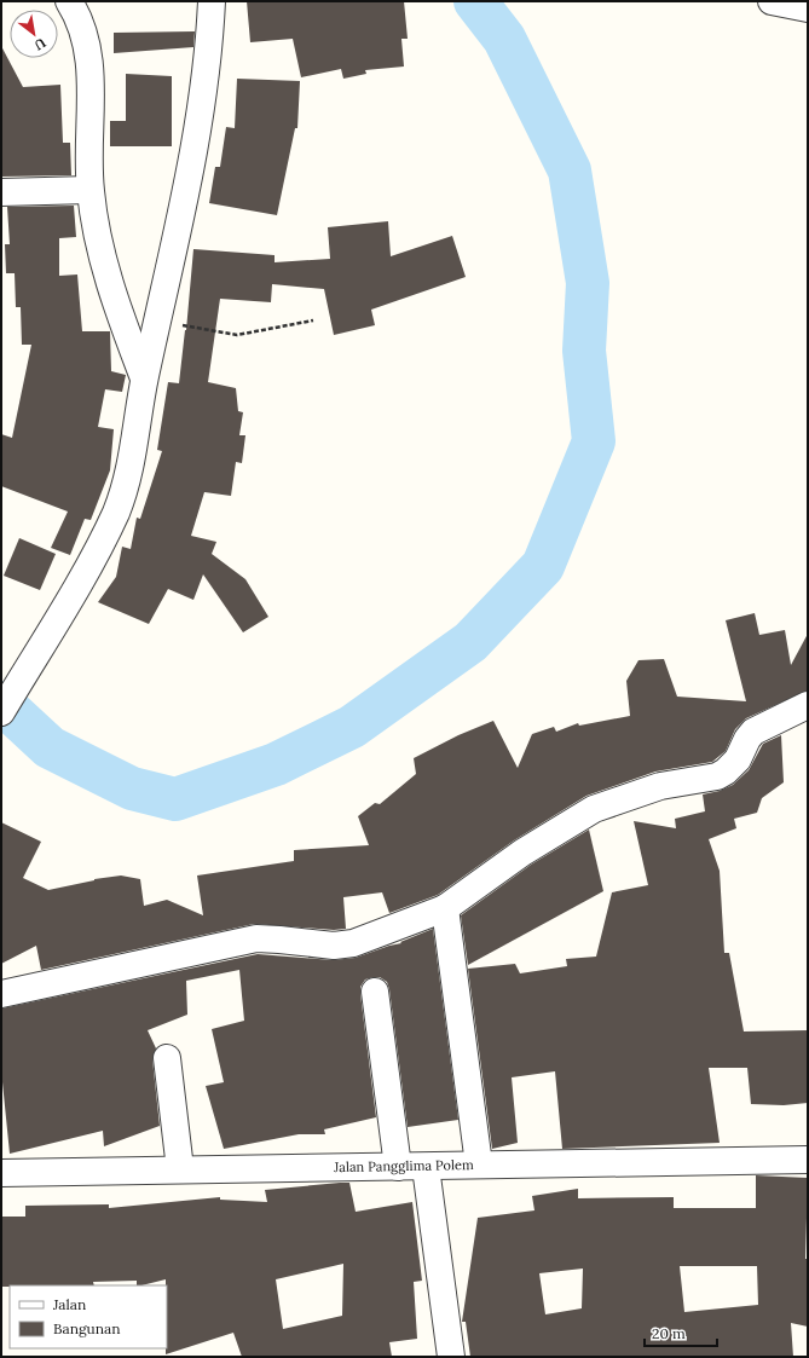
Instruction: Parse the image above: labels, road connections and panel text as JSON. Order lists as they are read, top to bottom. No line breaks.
{"streets":{"street":["Jalan Pangglima Polem"]},"legend":["Jalan","Bangunan"],"scale_bar":"20 m","north":"bottom right"}
